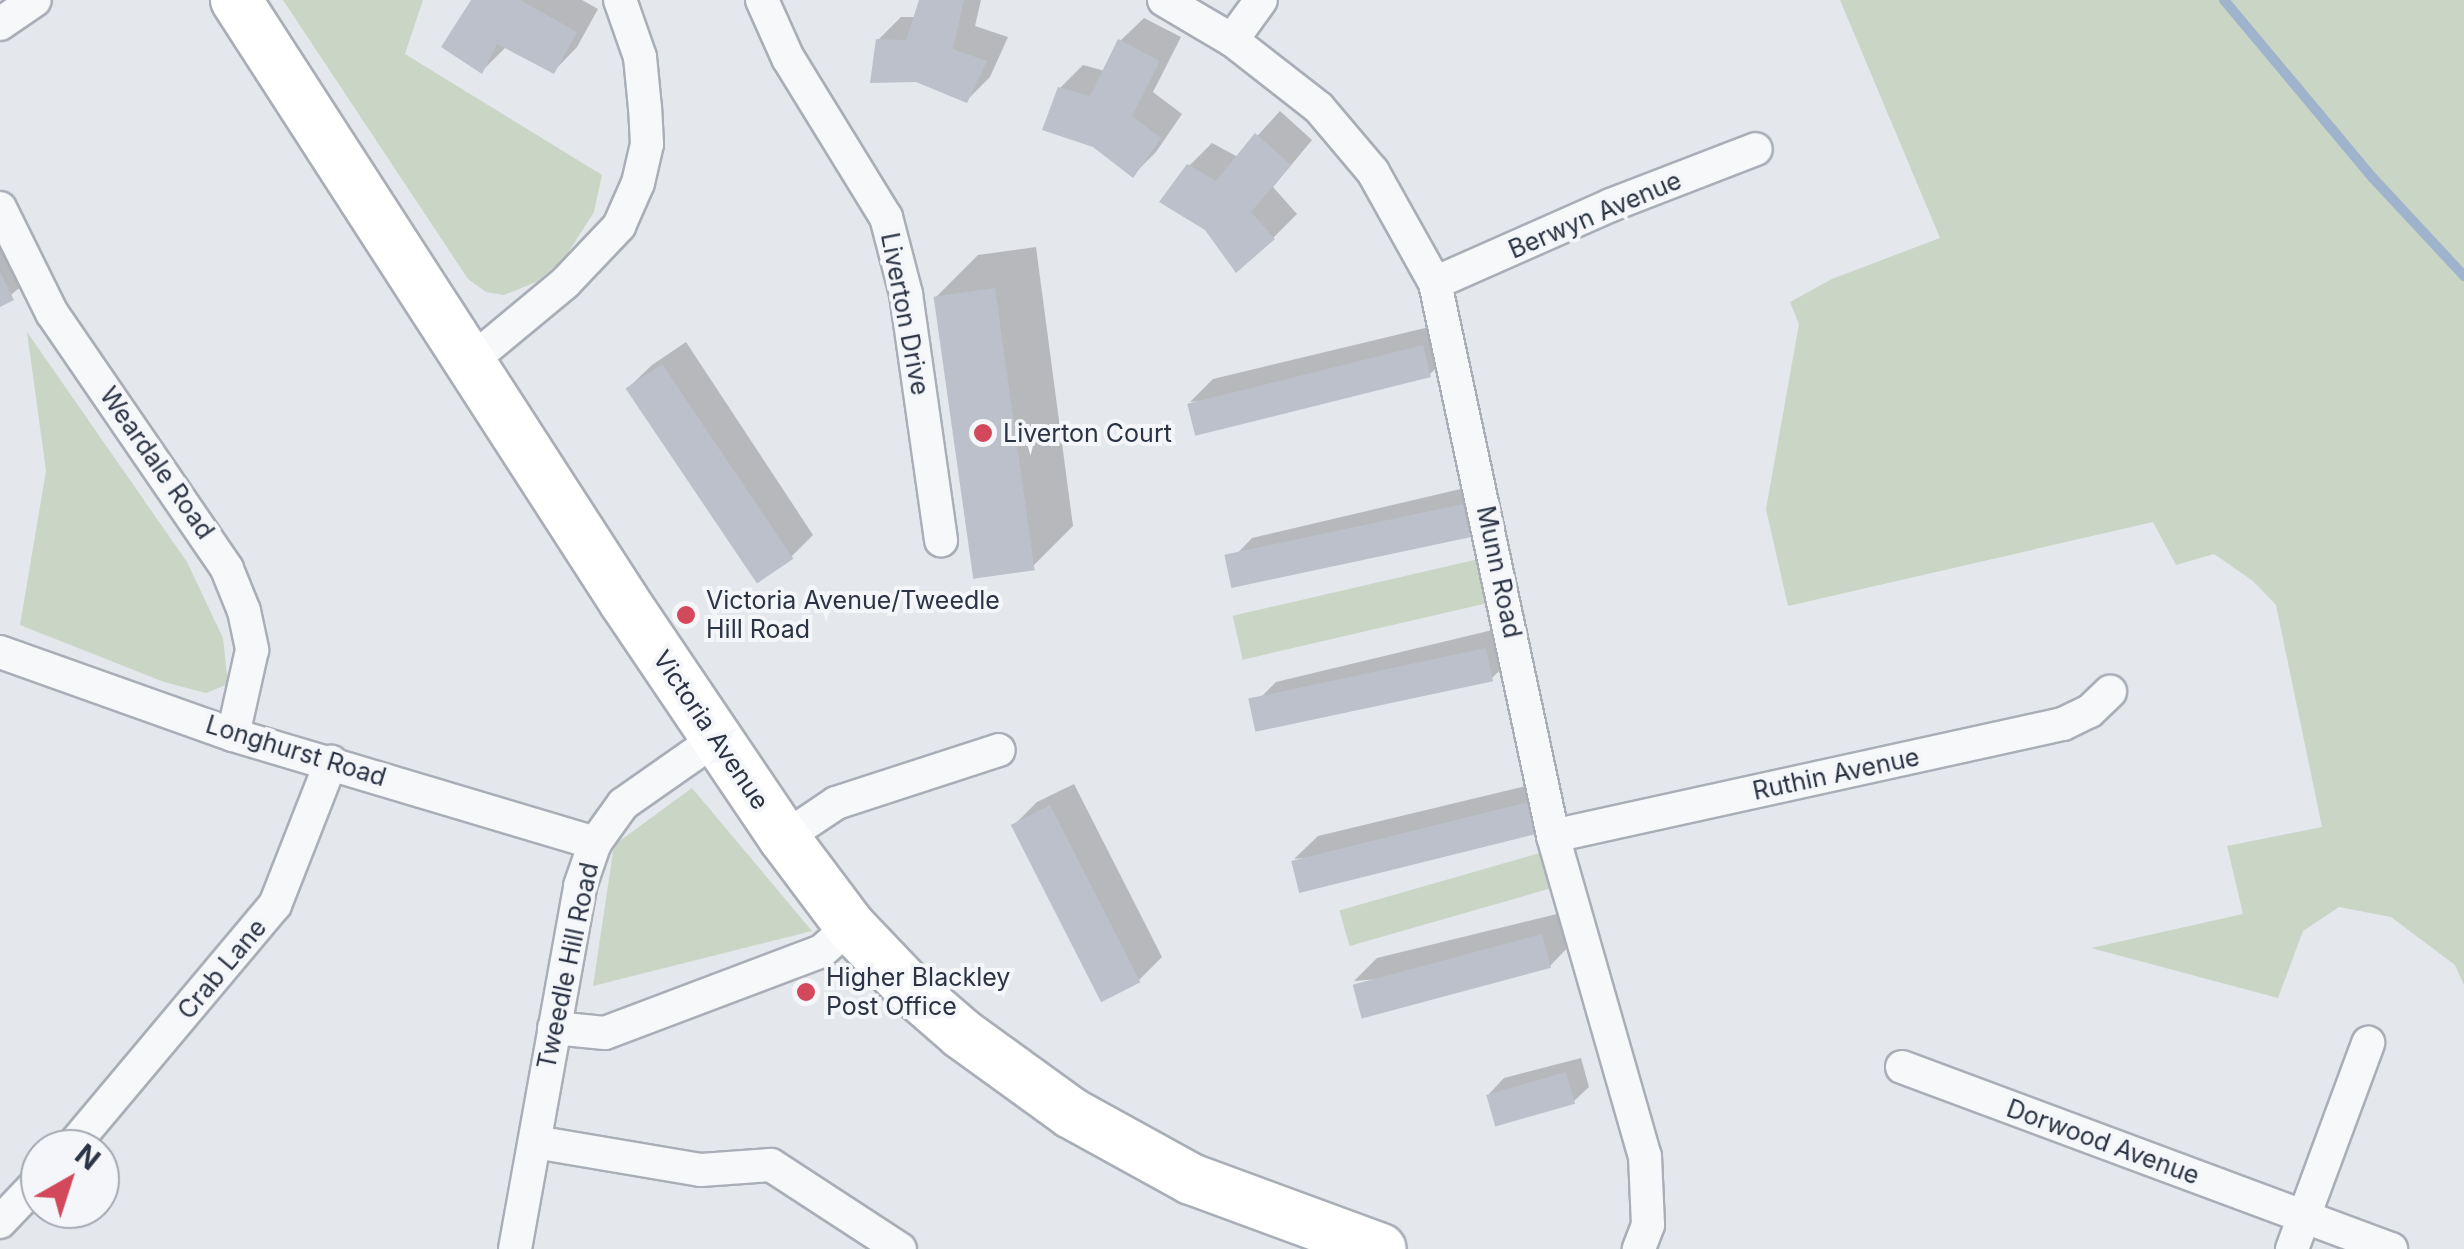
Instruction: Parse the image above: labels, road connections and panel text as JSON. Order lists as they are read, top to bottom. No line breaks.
{"streets":{"main road":["Victoria Avenue"],"street":["Berwyn Avenue","Liverton Drive","Weardale Road","Munn Road","Longhurst Road","Ruthin Avenue","Tweedle Hill Road","Crab Lane","Dorwood Avenue"]},"crossings":[["Berwyn Avenue","Munn Road"],["Weardale Road","Longhurst Road"],["Munn Road","Ruthin Avenue"],["Victoria Avenue","Tweedle Hill Road"],["Longhurst Road","Tweedle Hill Road"],["Longhurst Road","Crab Lane"]],"places":["Liverton Court","Victoria Avenue/Tweedle Hill Road","Higher Blackley Post Office"],"north":"top right"}
